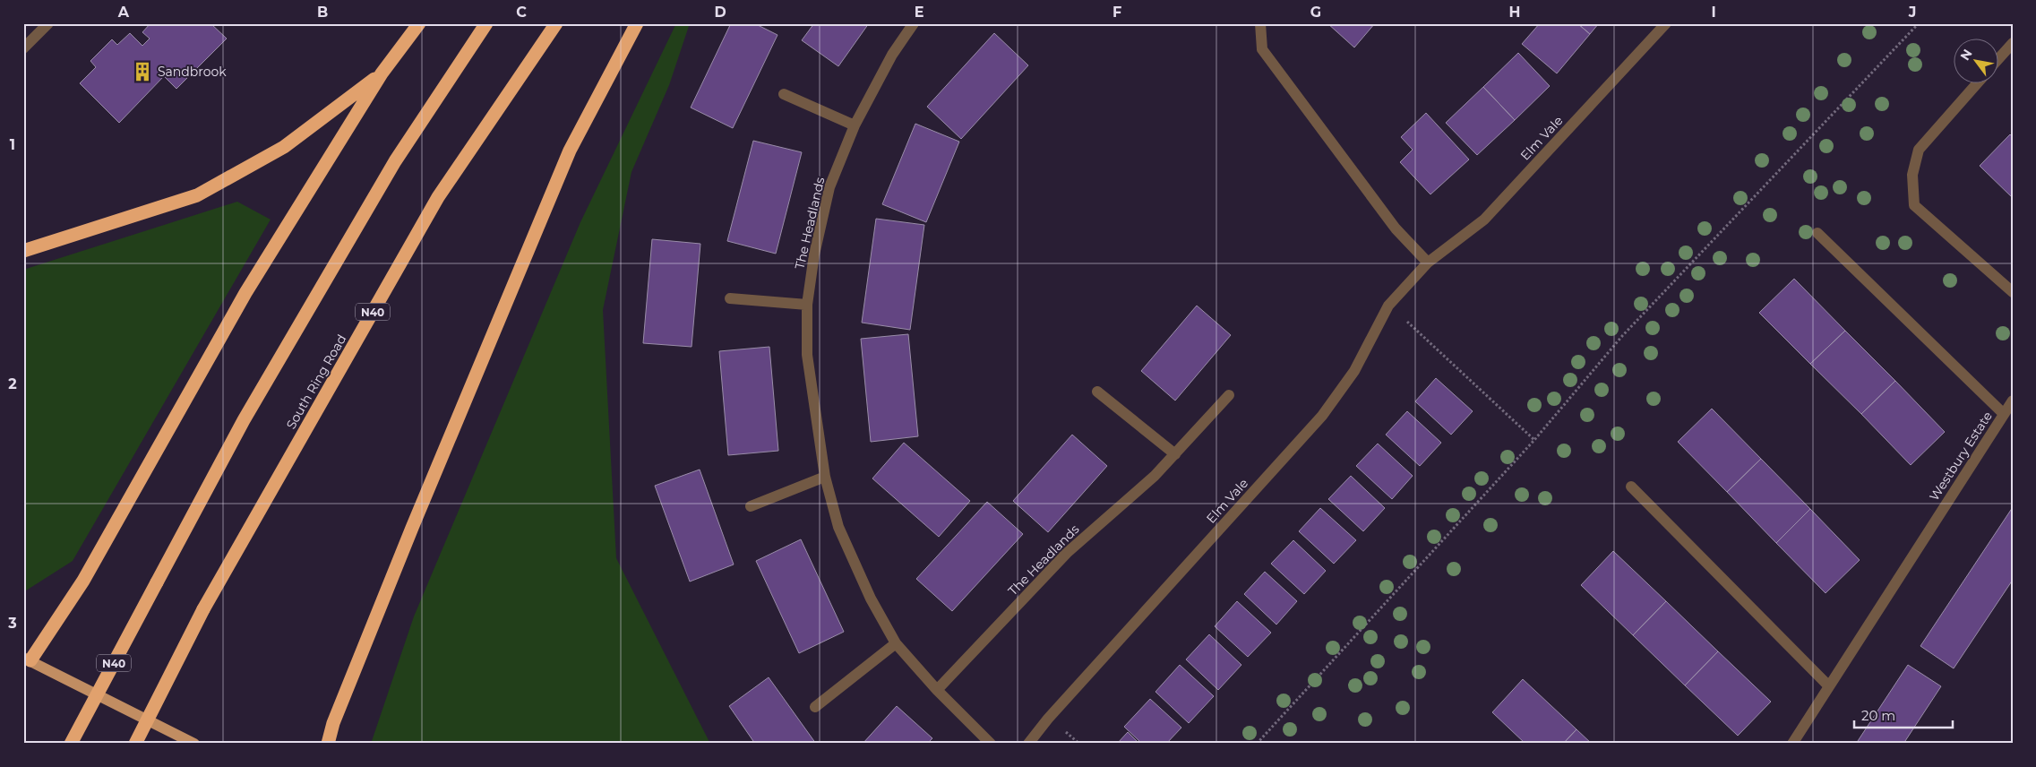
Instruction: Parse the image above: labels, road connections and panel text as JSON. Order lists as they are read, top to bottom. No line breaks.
{"streets":{"highway":["N40","South Ring Road"],"street":["Elm Vale","The Headlands","Westbury Estate"]},"places":{"building":["Sandbrook"]},"scale_bar":"20 m","north":"top left","grid":{"columns":["A","B","C","D","E","F","G","H","I","J"],"rows":["1","2","3"]}}
